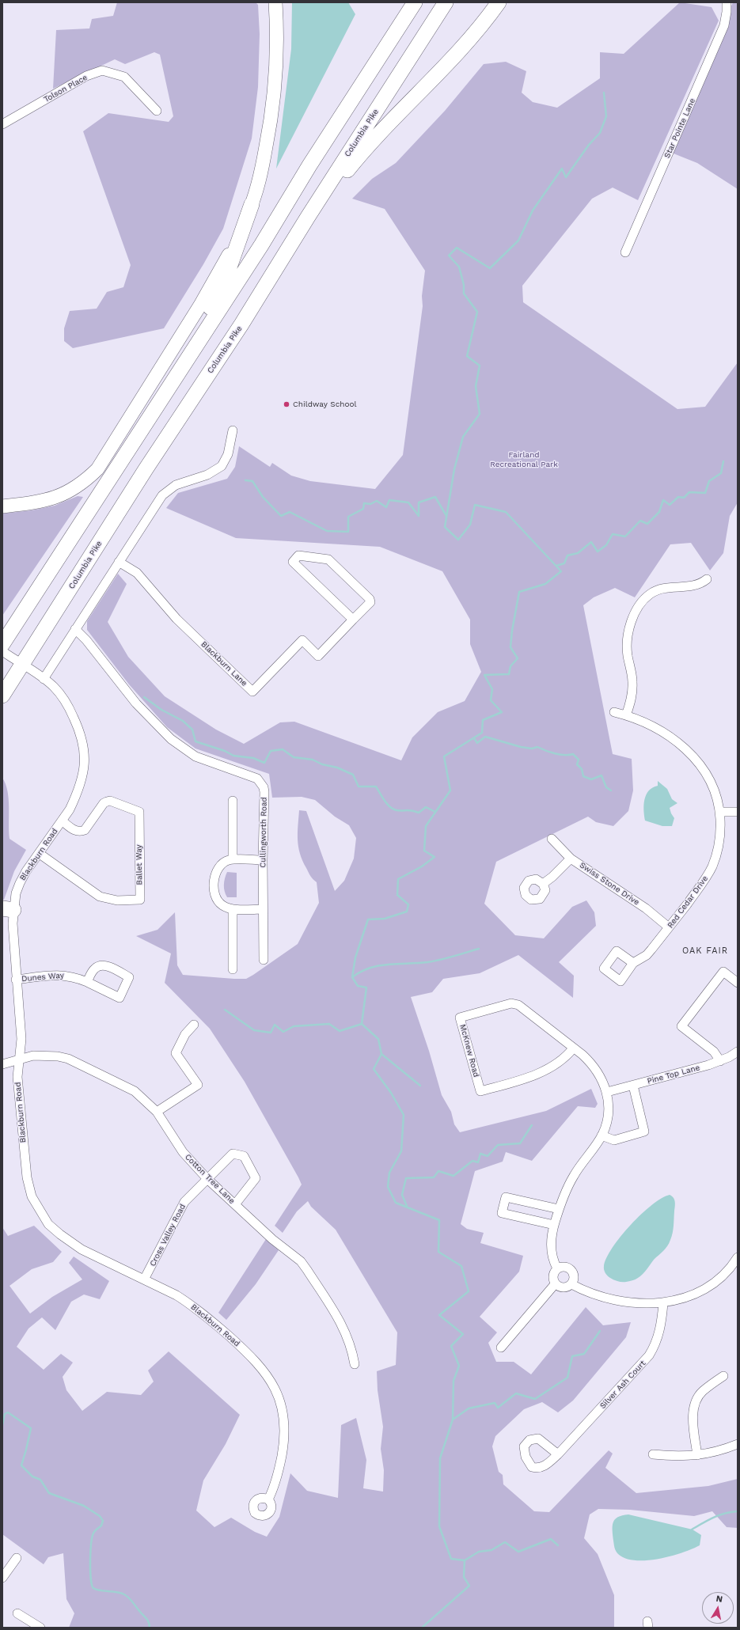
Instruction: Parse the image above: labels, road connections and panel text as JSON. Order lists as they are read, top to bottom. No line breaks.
{"streets":{"highway":["Columbia Pike"],"street":["Tolson Place","Star Pointe Lane","Blackburn Lane","Cullingworth Road","Blackburn Road","Ballet Way","Swiss Stone Drive","Red Cedar Drive","Dunes Way","McKnew Road","Pine Top Lane","Cotton Tree Lane","Cross Valley Road","Silver Ash Court"]},"crossings":[["Columbia Pike","Blackburn Road"],["Blackburn Road","Ballet Way"],["Blackburn Road","Dunes Way"],["Blackburn Road","Cotton Tree Lane"],["Blackburn Road","Cross Valley Road"],["Swiss Stone Drive","Red Cedar Drive"],["McKnew Road","Pine Top Lane"],["Cotton Tree Lane","Cross Valley Road"]],"districts":["OAK FAIR"],"parks":["Fairland Recreational Park"],"places":["Childway School"],"north":"top"}
